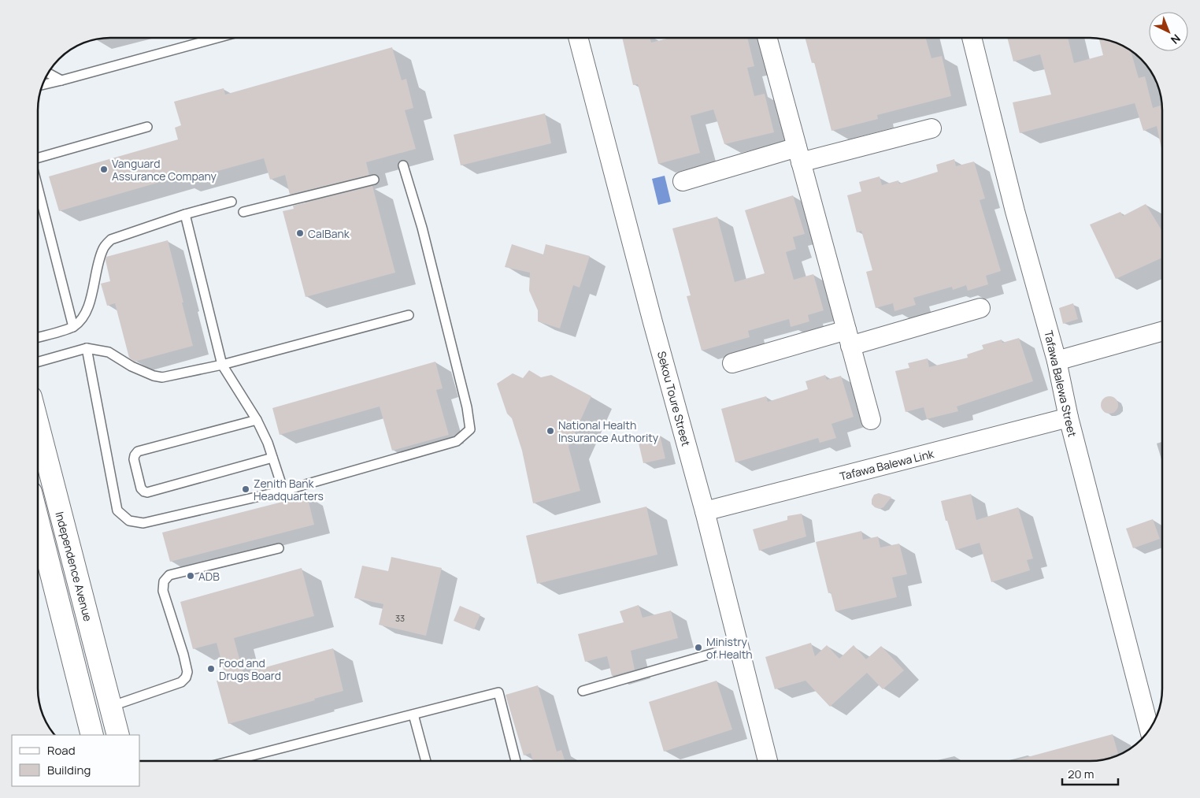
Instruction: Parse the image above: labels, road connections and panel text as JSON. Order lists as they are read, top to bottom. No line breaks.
{"streets":{"main road":["Independence Avenue"],"street":["Tafawa Balewa Street","Sekou Toure Street","Tafawa Balewa Link"]},"crossings":[["Tafawa Balewa Street","Tafawa Balewa Link"],["Sekou Toure Street","Tafawa Balewa Link"]],"places":["Vanguard Assurance Company","CalBank","National Health Insurance Authority","Zenith Bank Headquarters","ADB","Ministry of Health","Food and Drugs Board"],"house_numbers":["33"],"legend":["Road","Building"],"scale_bar":"20 m","north":"bottom right"}
